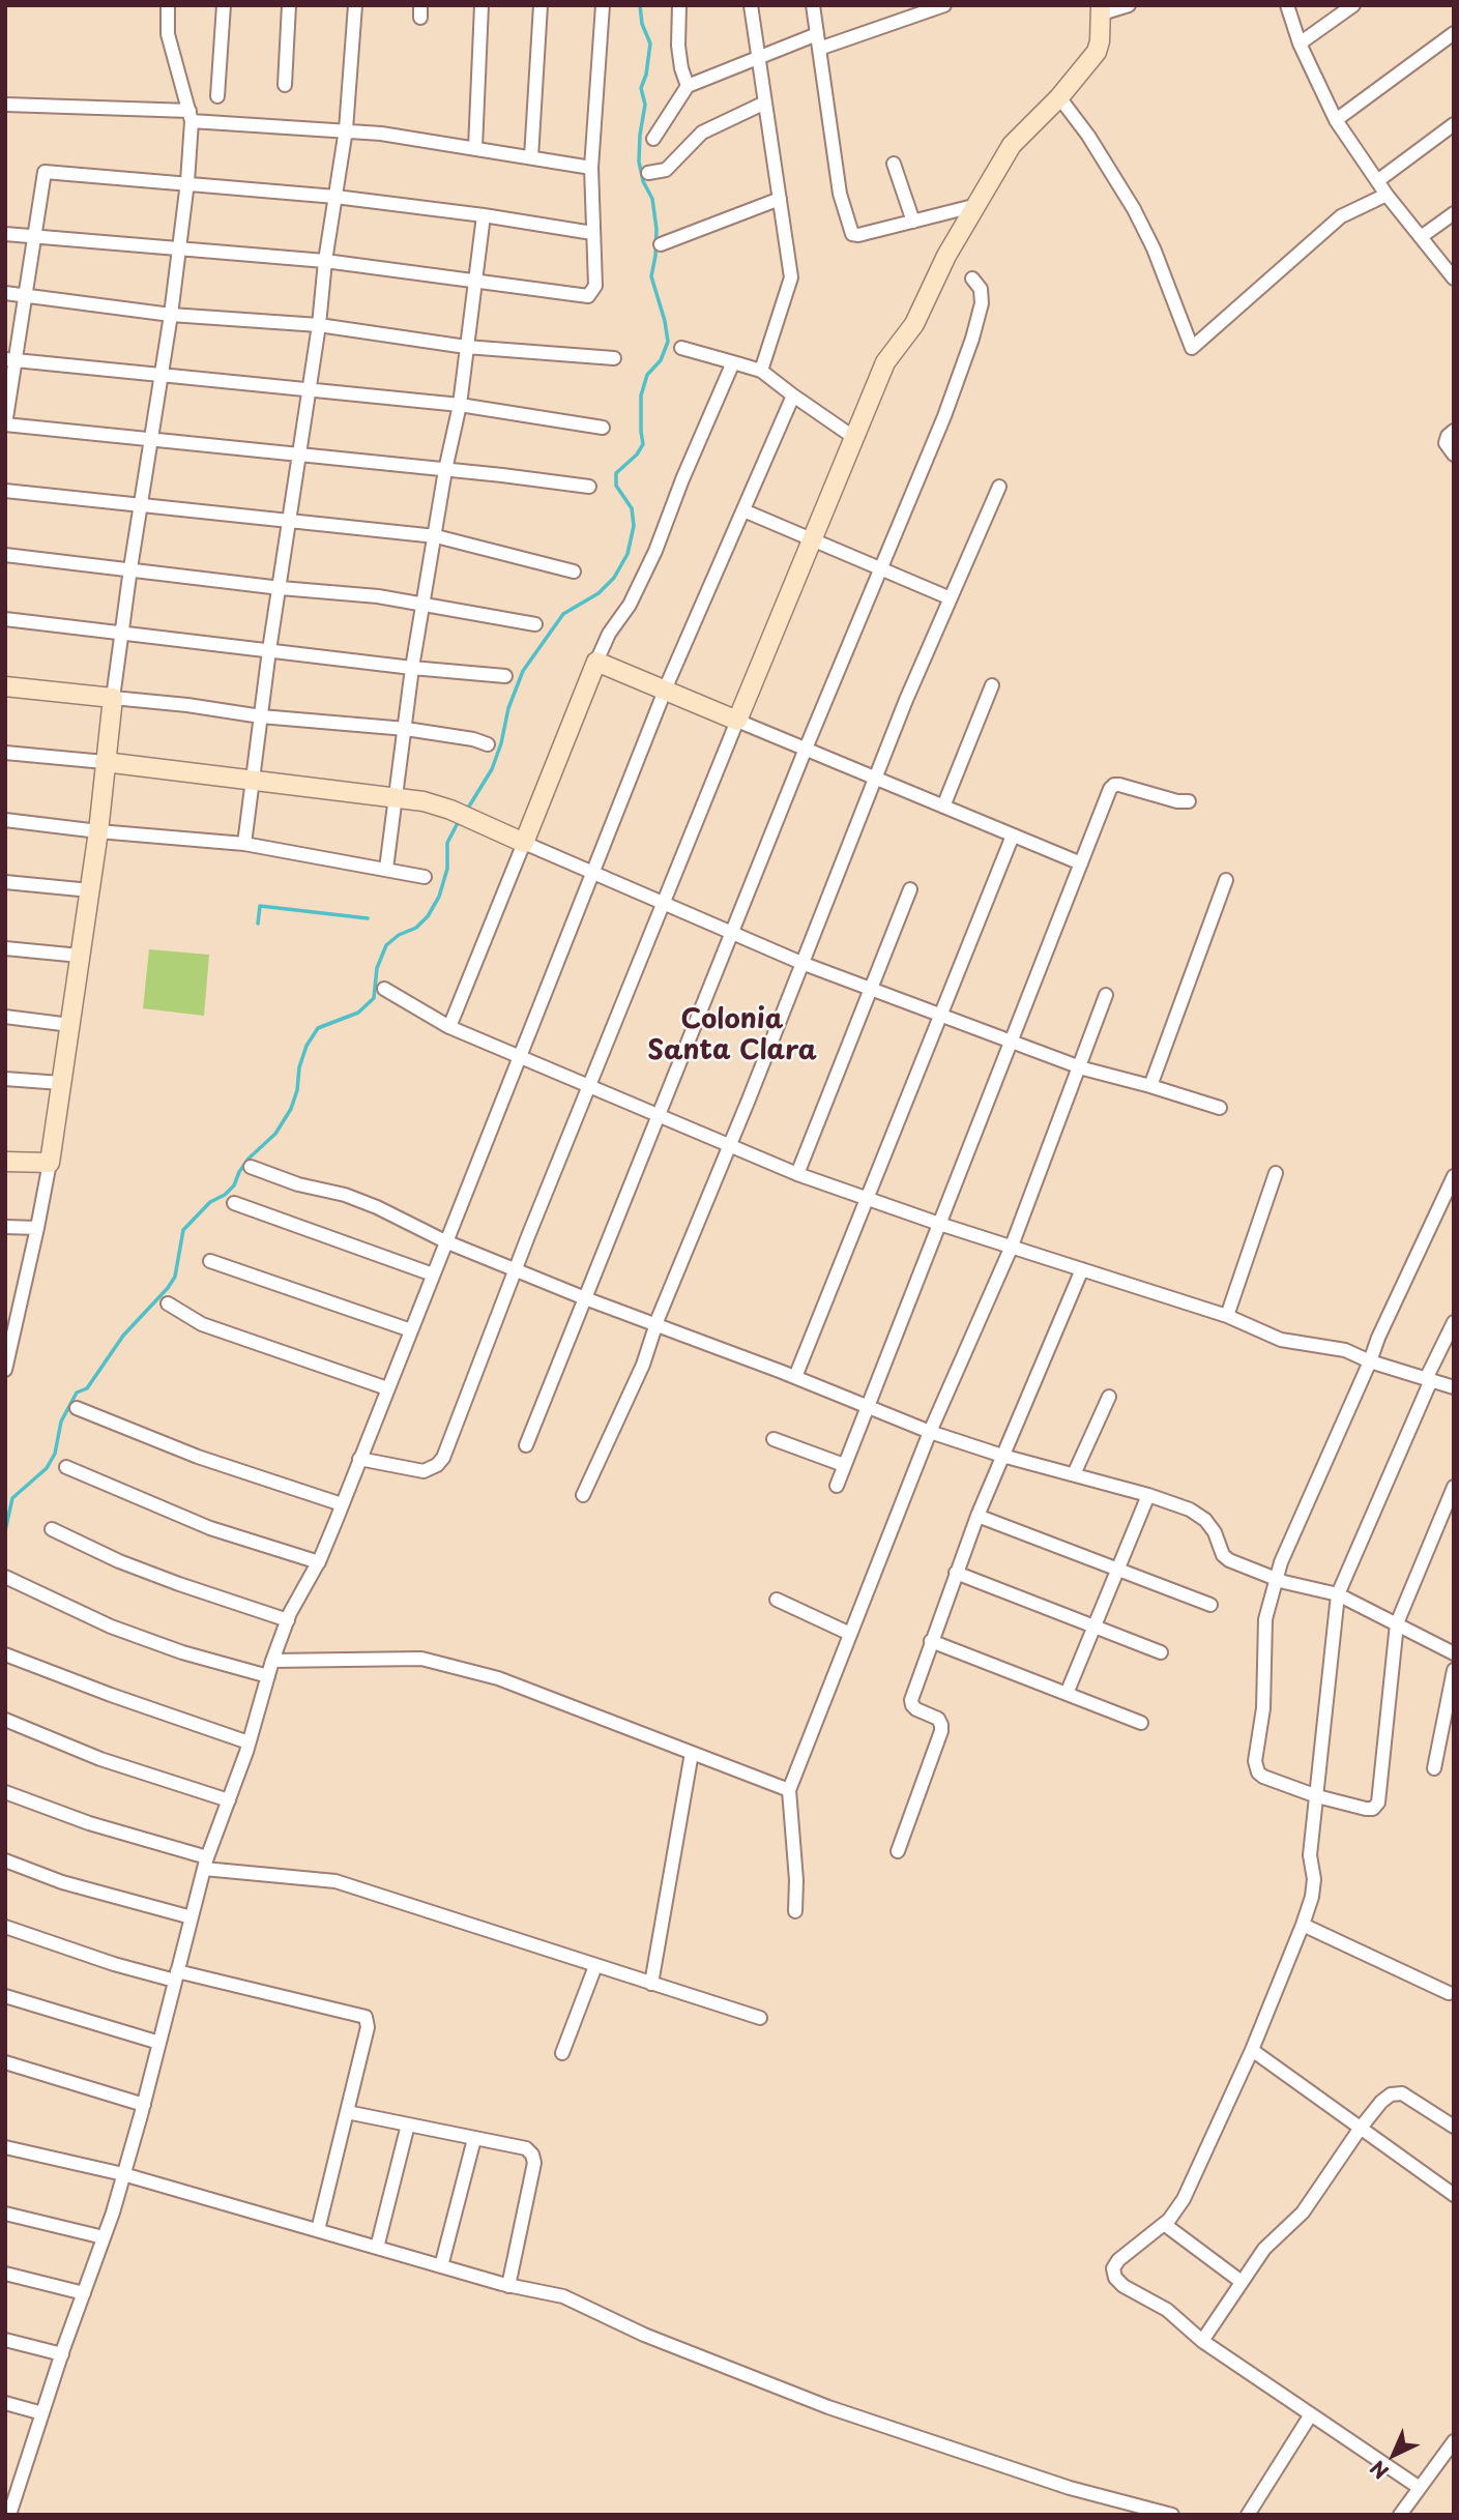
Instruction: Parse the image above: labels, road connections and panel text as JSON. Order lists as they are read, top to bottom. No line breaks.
{"districts":["Colonia Santa Clara"],"north":"bottom left"}
